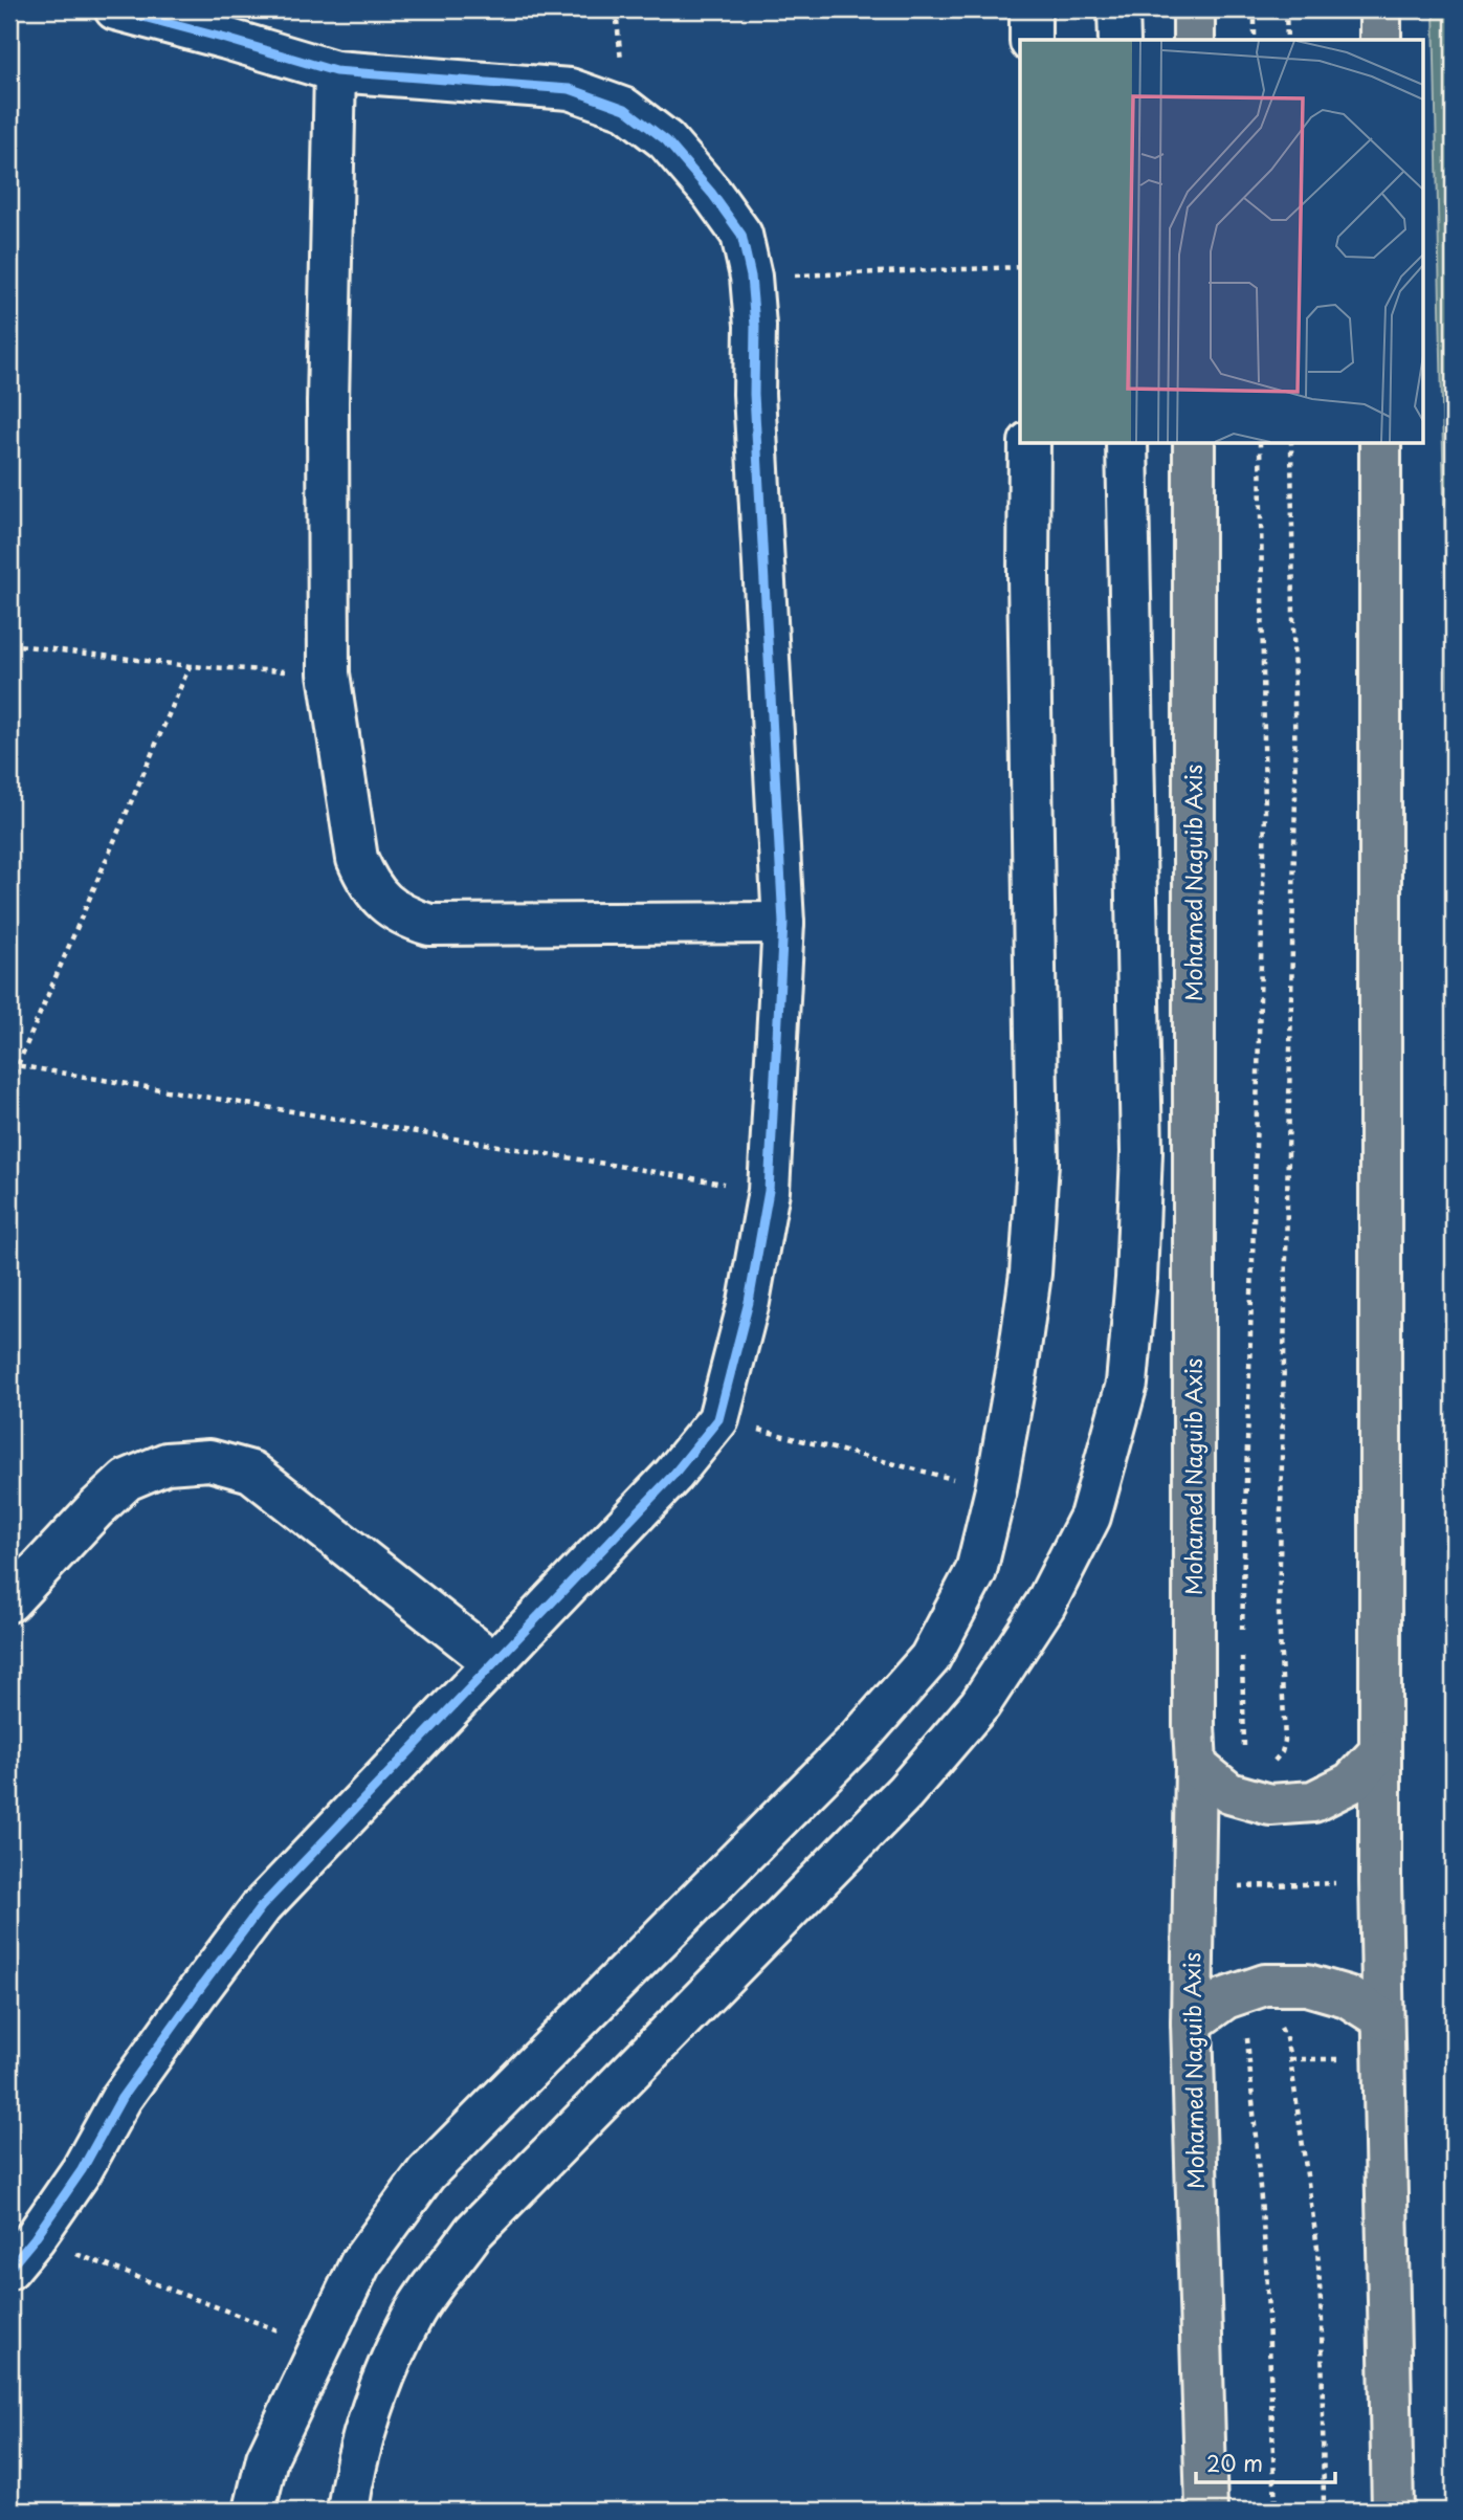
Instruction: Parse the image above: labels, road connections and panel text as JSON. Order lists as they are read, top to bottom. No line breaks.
{"streets":{"main road":["Mohamed Naguib Axis"]},"scale_bar":"20 m"}
